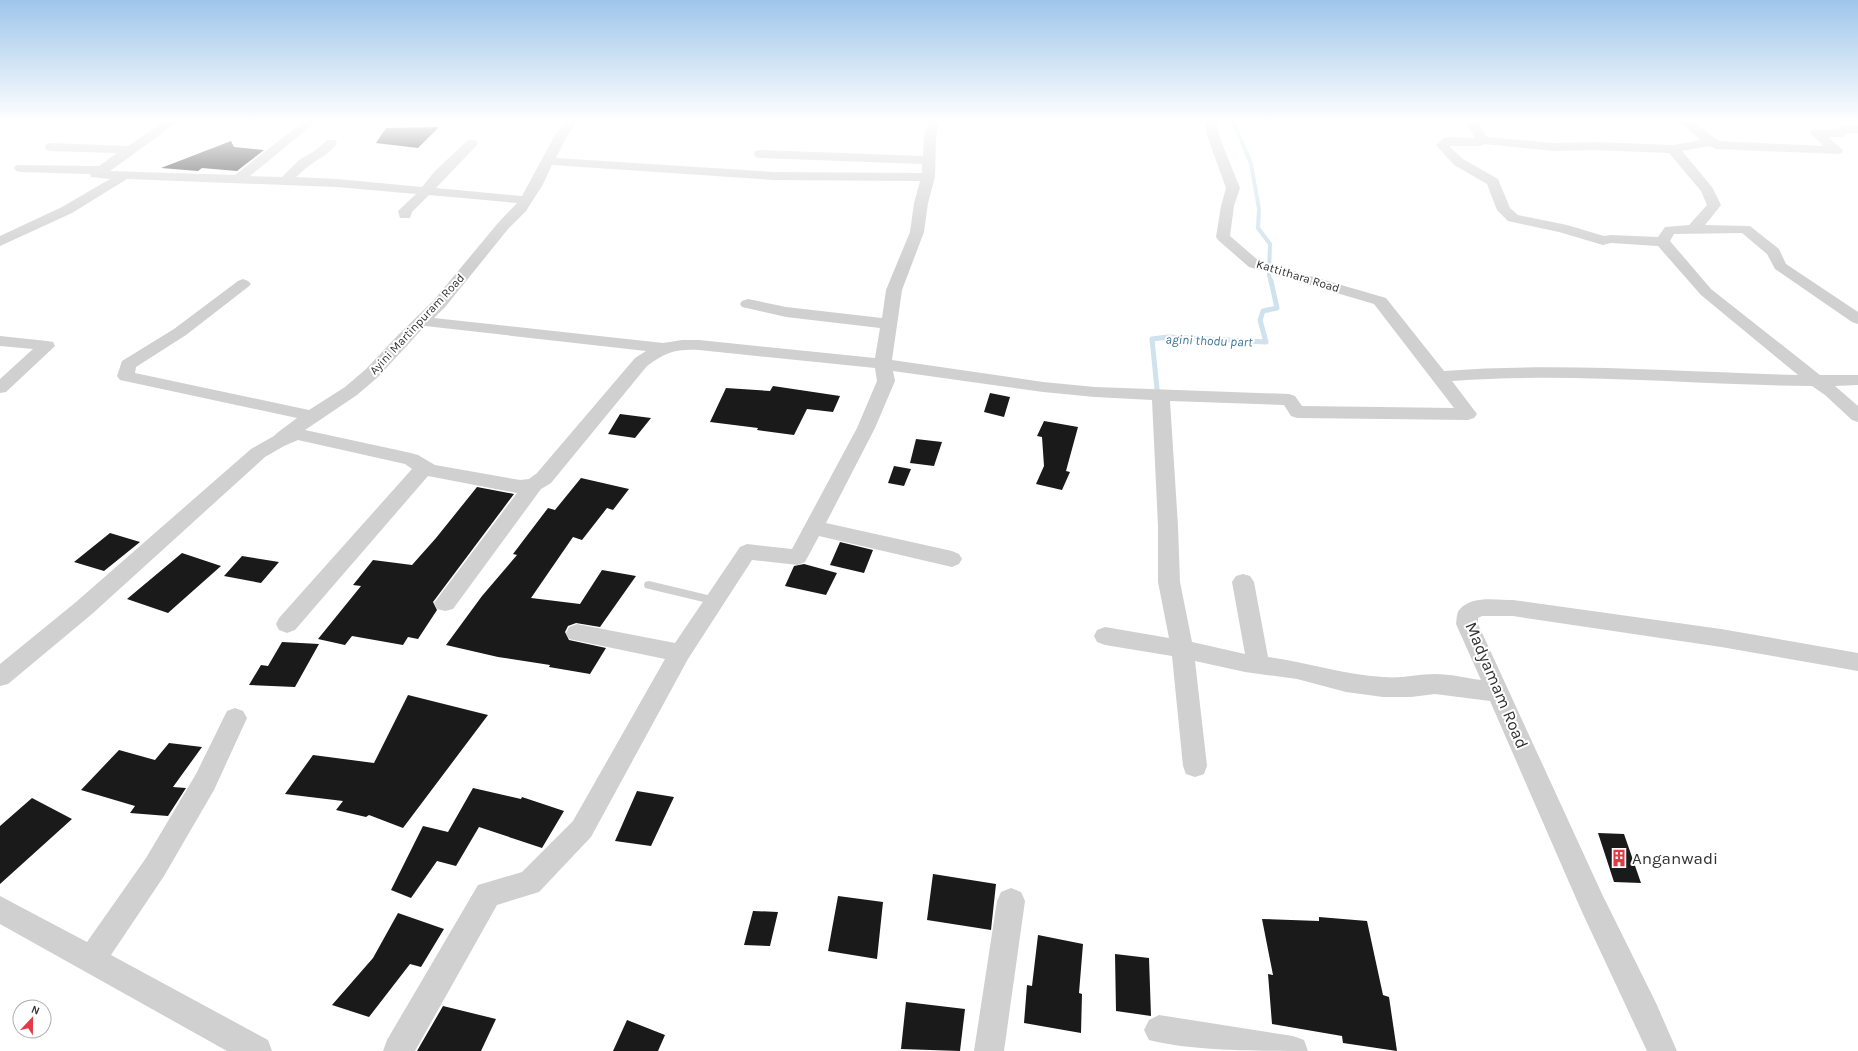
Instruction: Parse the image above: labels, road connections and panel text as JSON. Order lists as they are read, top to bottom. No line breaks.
{"streets":{"street":["Kattithara Road","Ayini Martinpuram Road","Madyamam Road"]},"water":["agini thodu part"],"places":{"building":["Anganwadi"]},"north":"top"}
